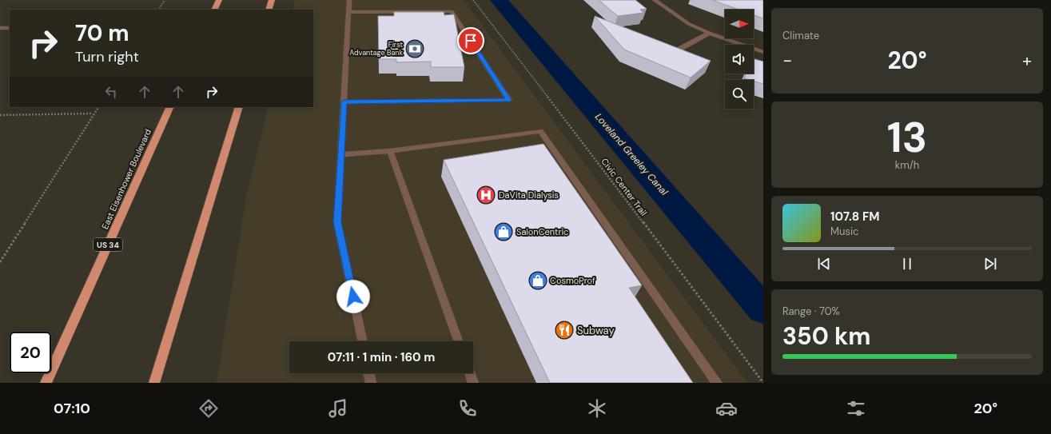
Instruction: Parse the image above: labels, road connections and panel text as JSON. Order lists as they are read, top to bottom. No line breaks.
{"streets":{"highway":["East Eisenhower Boulevard","US 34"],"path":["Civic Center Trail"]},"water":["Loveland Greeley Canal"],"places":{"bank":["First Advantage Bank"],"hospital":["DaVita Dialysis"],"shop":["SalonCentric","CosmoProf"],"restaurant":["Subway"]},"north":"right","page":{"tile":["Climate",["13","km/h"],["Range · 70%","350 km"]],"turn":["70 m","Turn right"],"heat":["−","20°","+"],"song":["107.8 FM","Music"],"limit":"20","trip":"07:11 · 1 min · 160 m","tabs":["07:10","20°"]}}
